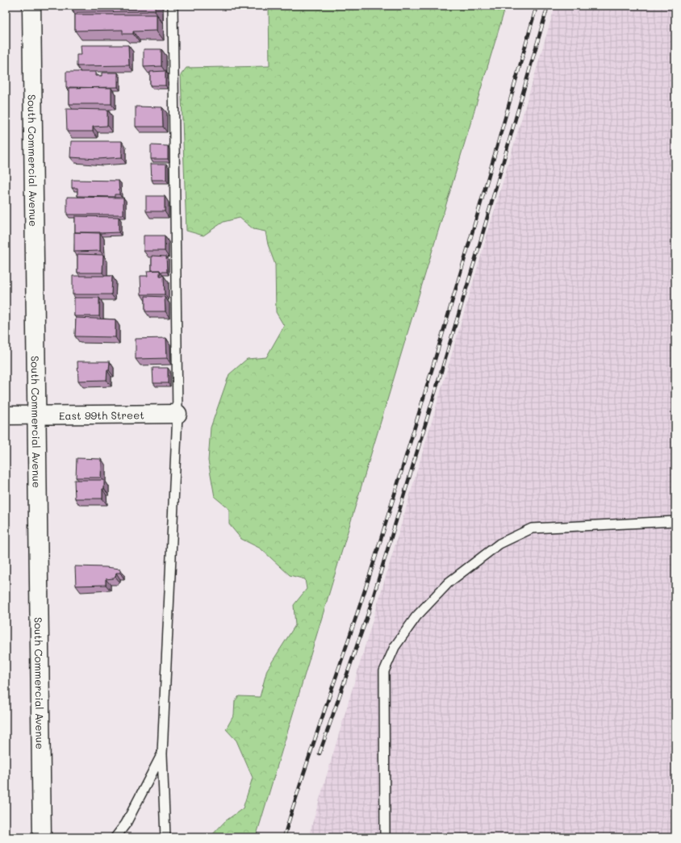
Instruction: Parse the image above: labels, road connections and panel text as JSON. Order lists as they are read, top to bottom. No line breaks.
{"streets":{"main road":["South Commercial Avenue","East 99th Street"]},"crossings":[["South Commercial Avenue","East 99th Street"]]}
